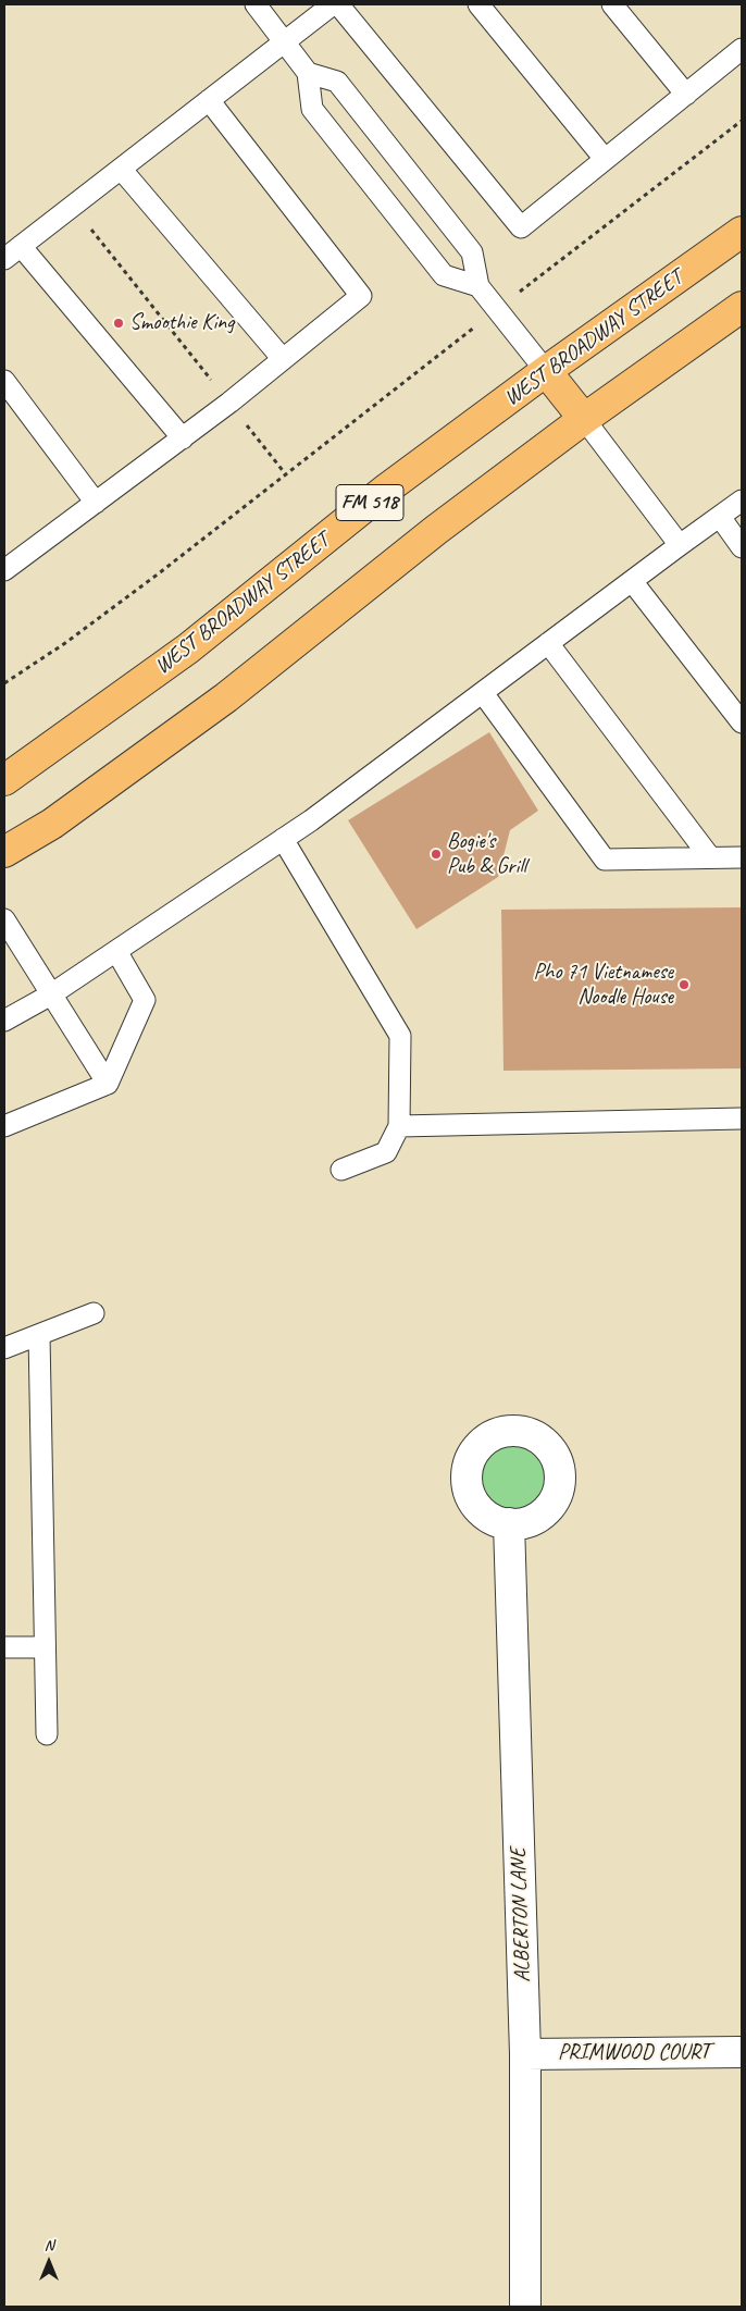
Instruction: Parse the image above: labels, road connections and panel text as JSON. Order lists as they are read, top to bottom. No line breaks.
{"streets":{"main road":["WEST BROADWAY STREET","FM 518"],"street":["ALBERTON LANE","PRIMWOOD COURT"]},"crossings":[["ALBERTON LANE","PRIMWOOD COURT"]],"places":["Smoothie King","Bogie's Pub & Grill","Pho 71 Vietnamese Noodle House"],"north":"top"}
